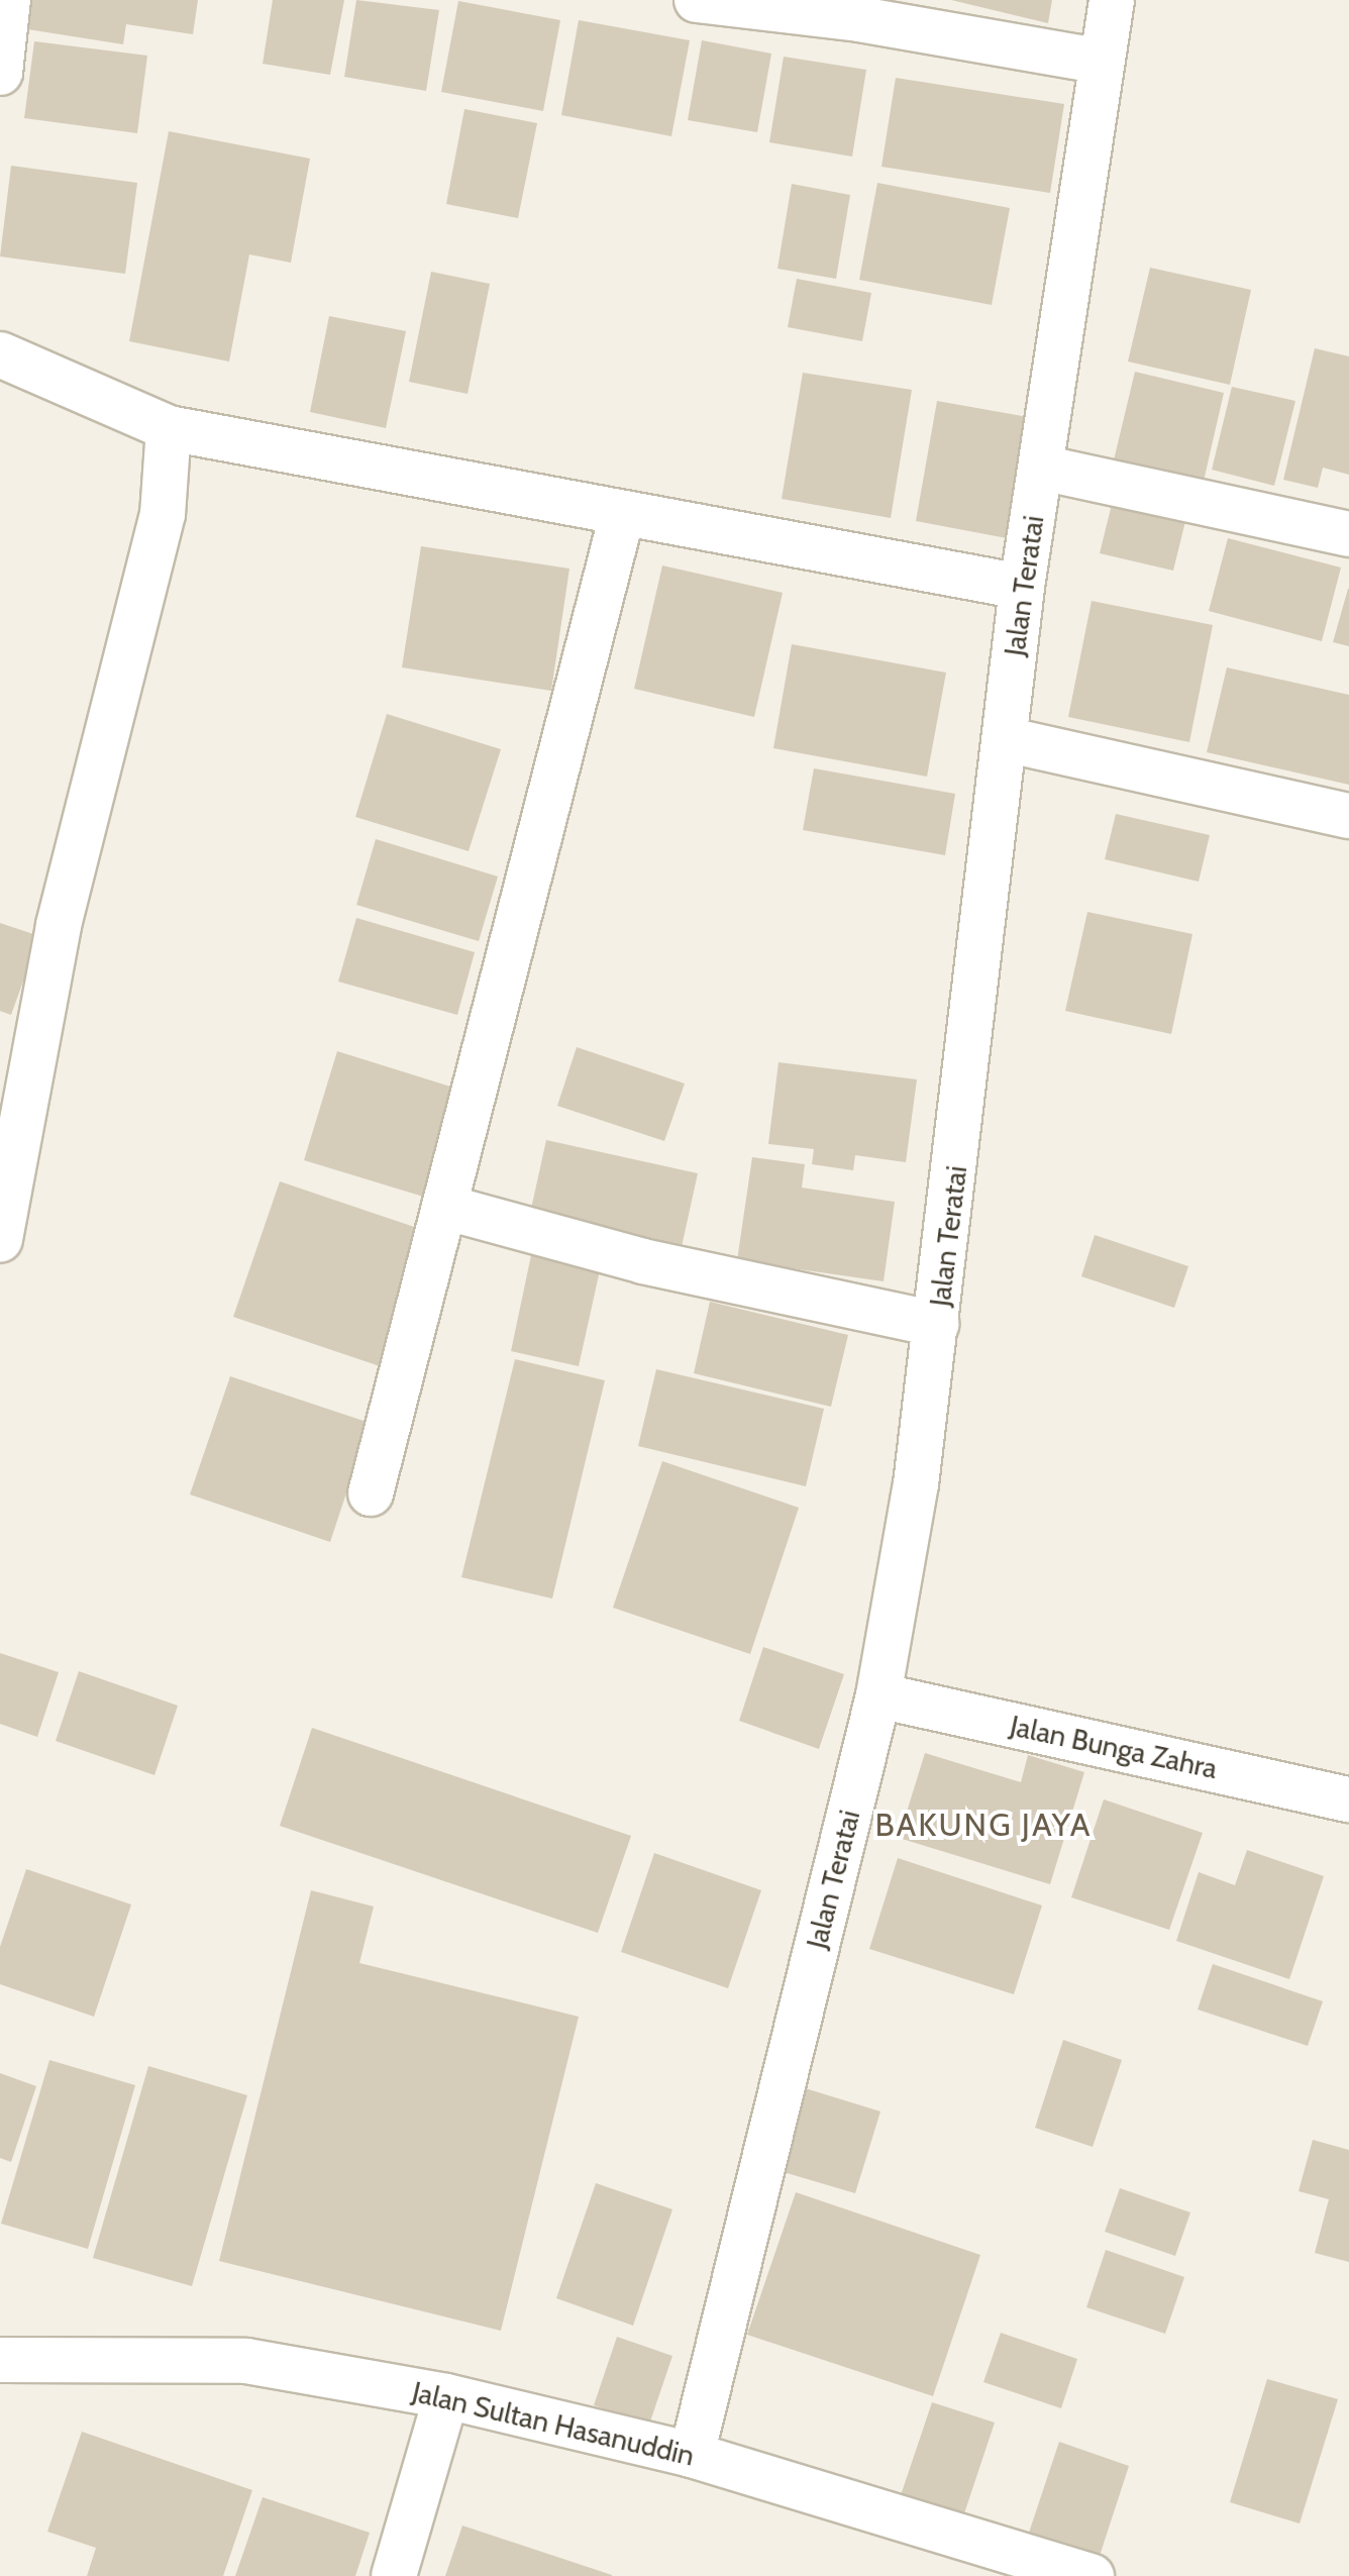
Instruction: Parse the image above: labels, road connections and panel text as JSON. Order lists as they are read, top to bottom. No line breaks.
{"streets":{"street":["Jalan Teratai","Jalan Bunga Zahra","Jalan Sultan Hasanuddin"]},"crossings":[["Jalan Teratai","Jalan Bunga Zahra"],["Jalan Teratai","Jalan Sultan Hasanuddin"]],"districts":["BAKUNG JAYA"]}
